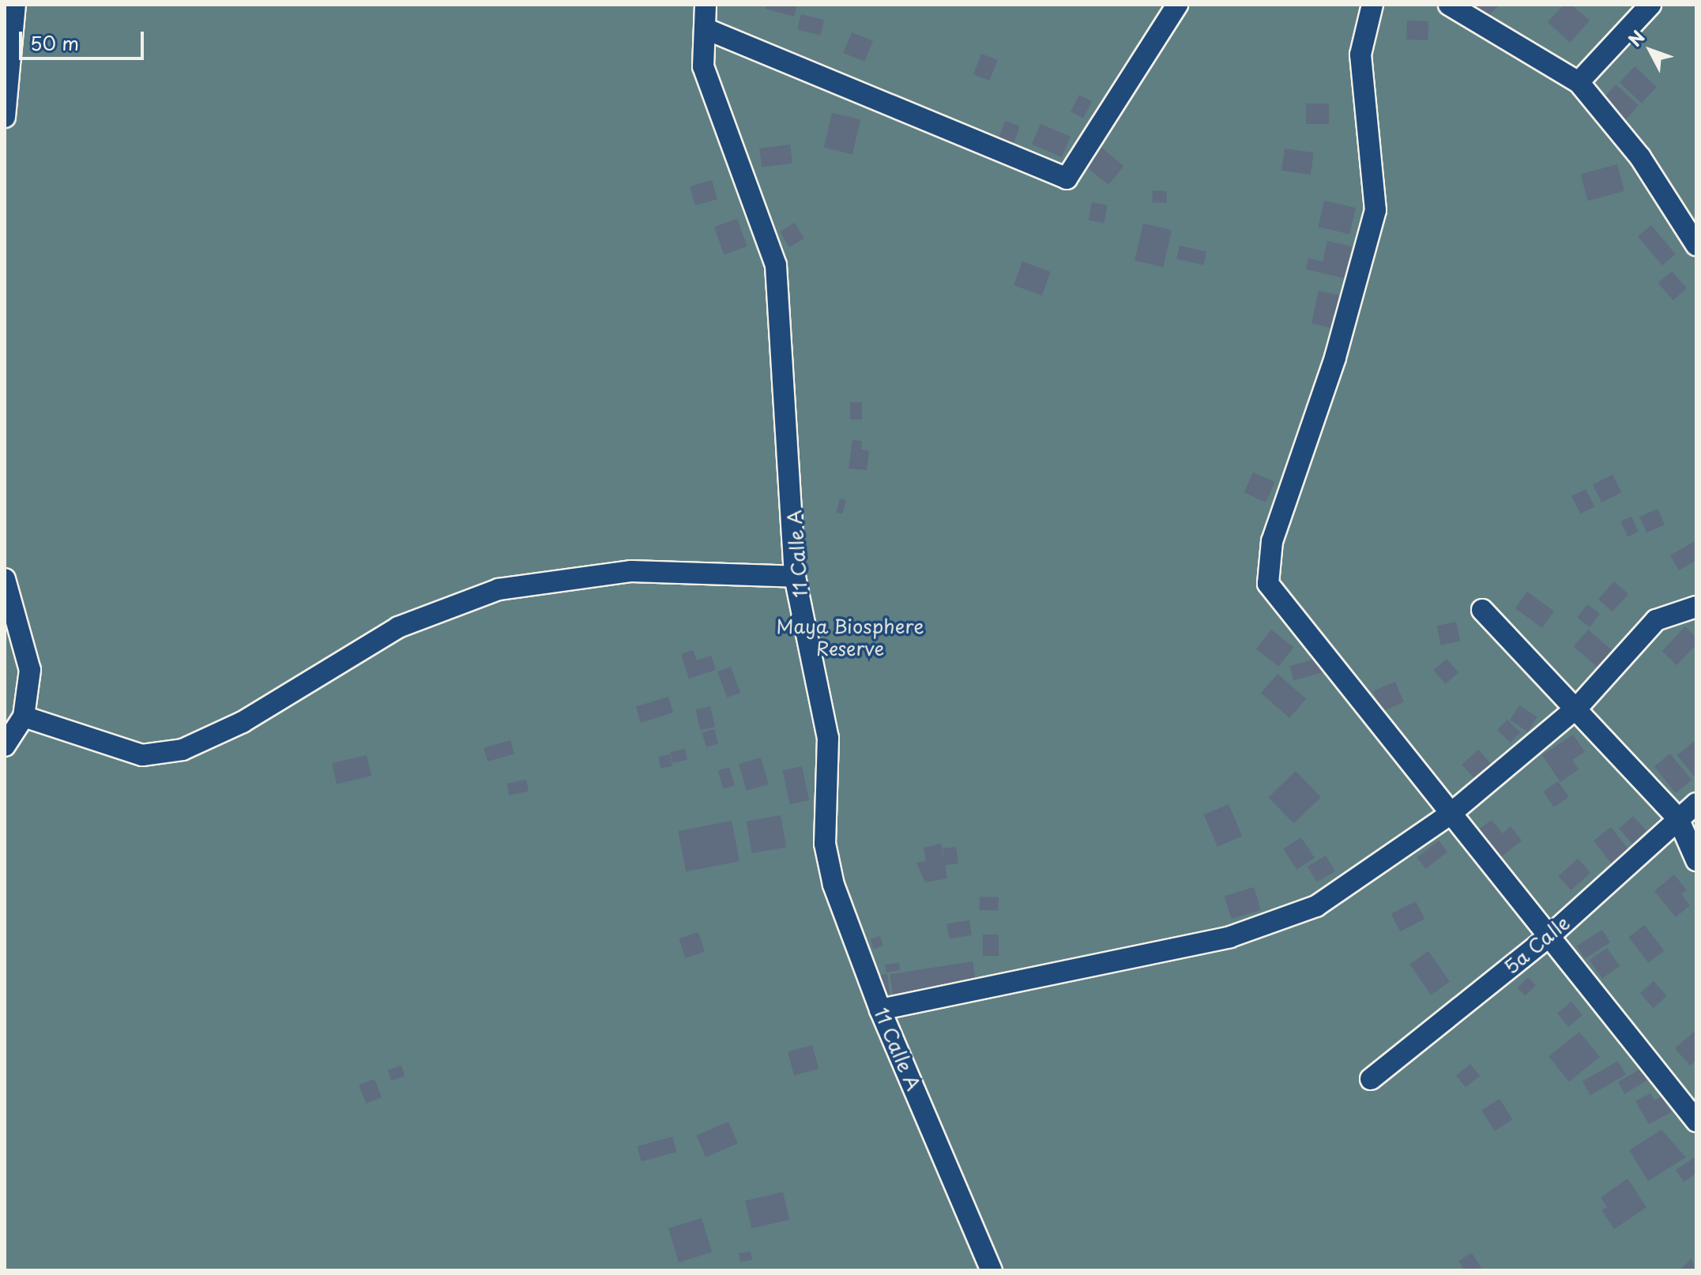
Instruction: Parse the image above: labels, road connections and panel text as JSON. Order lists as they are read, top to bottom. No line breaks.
{"streets":{"street":["11 Calle A","5a Calle"]},"parks":["Maya Biosphere Reserve"],"scale_bar":"50 m","north":"top left"}
